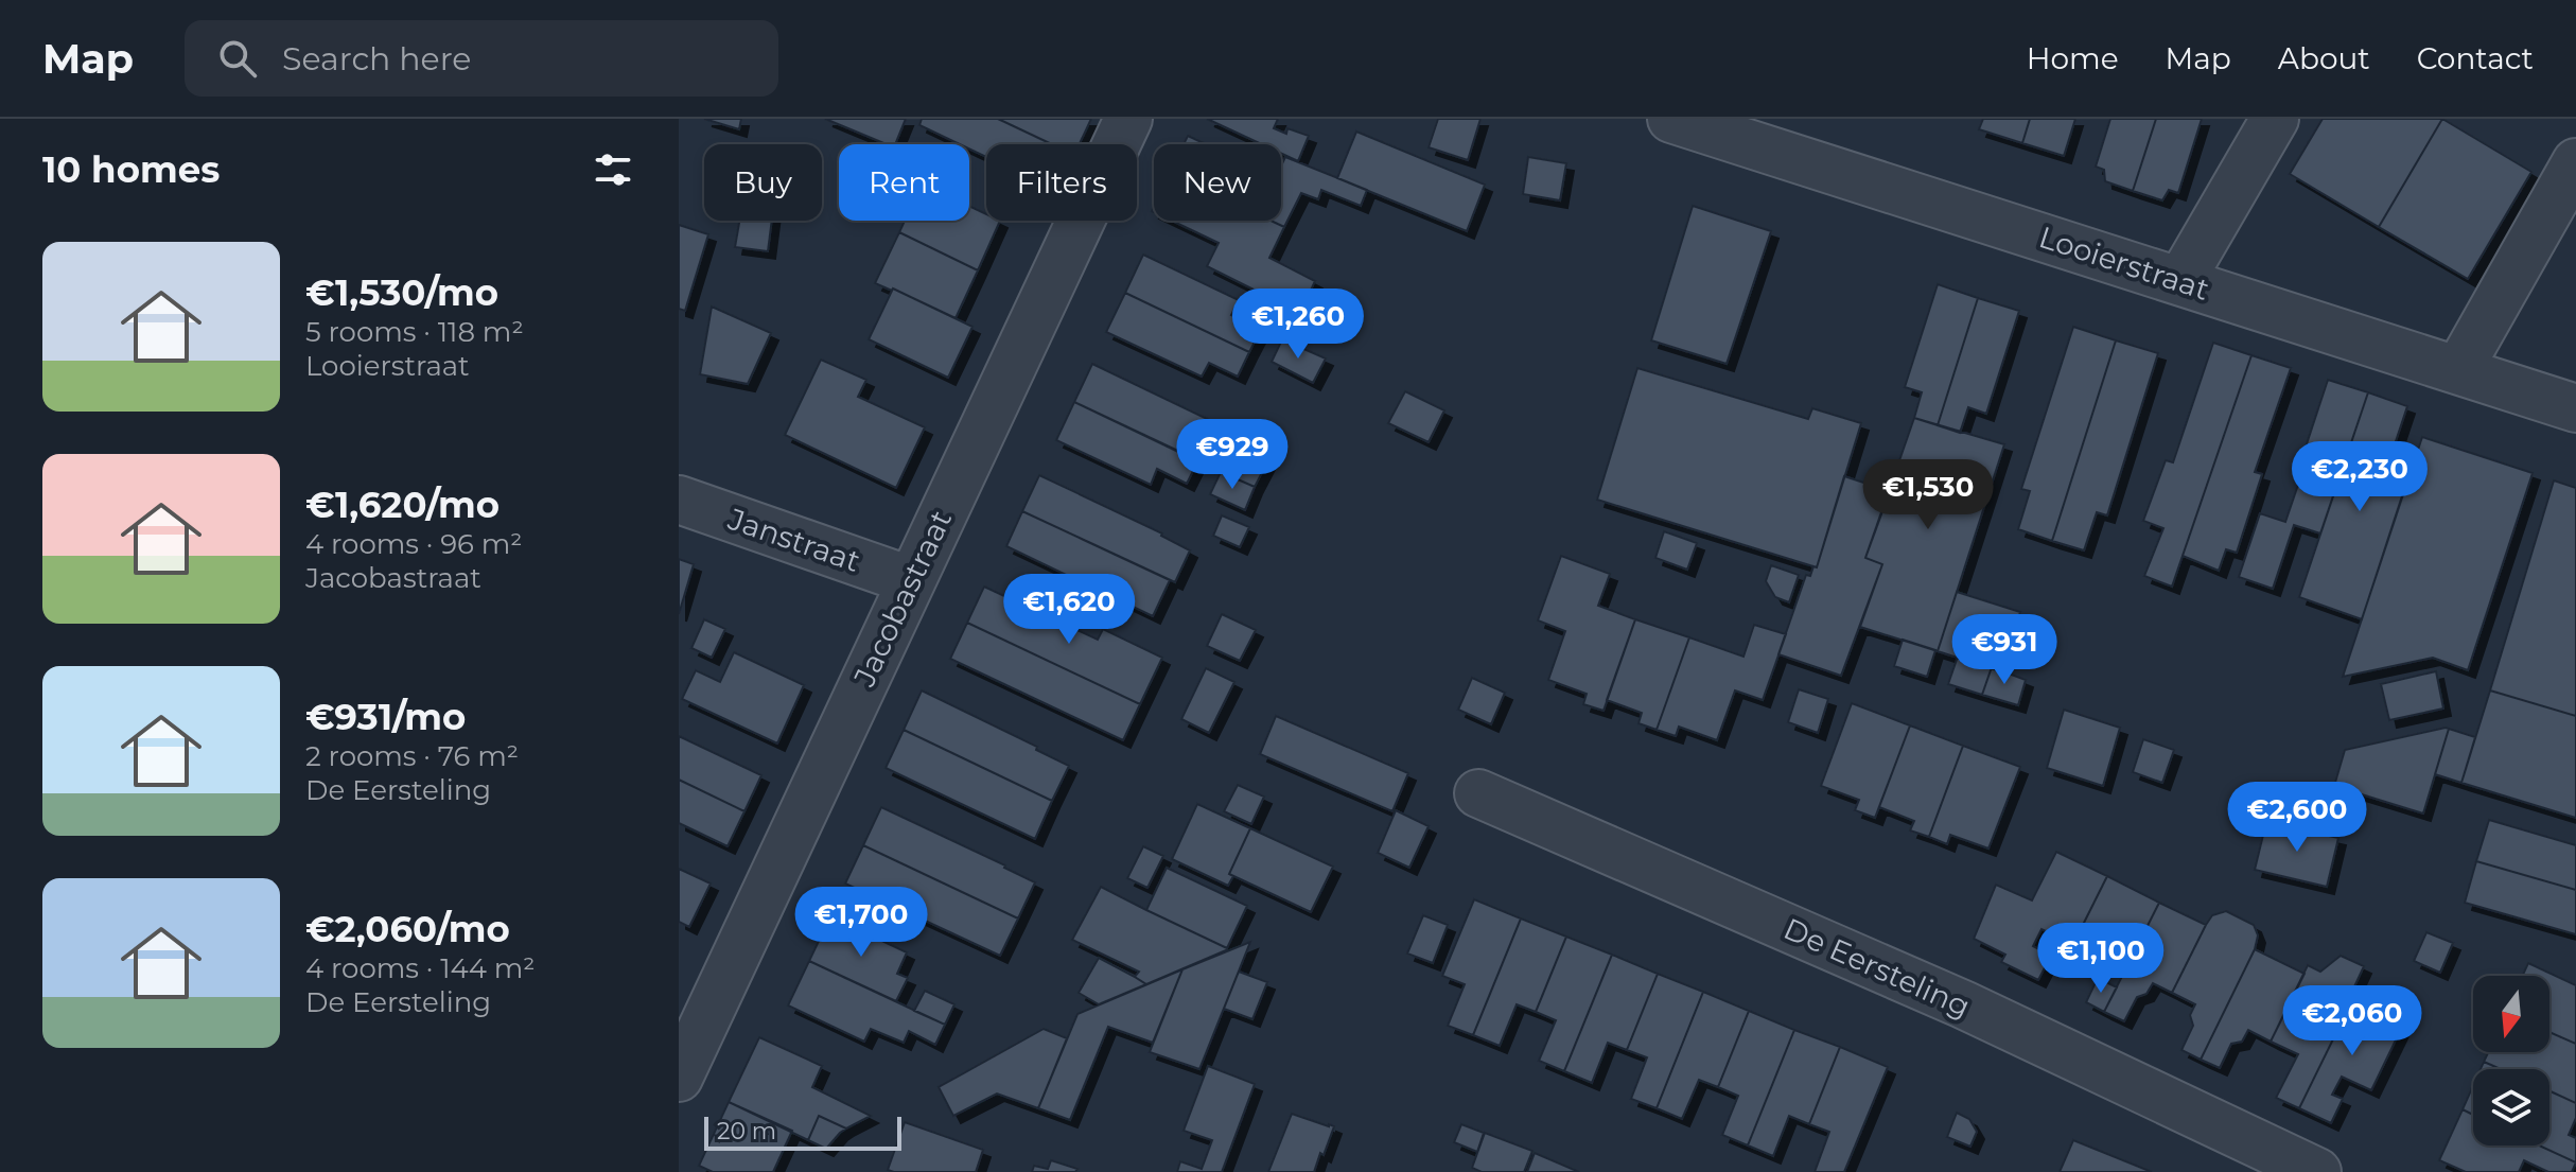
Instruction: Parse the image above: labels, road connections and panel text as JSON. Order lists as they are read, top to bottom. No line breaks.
{"streets":{"street":["Looierstraat","Janstraat","Jacobastraat","De Eersteling"]},"crossings":[["Janstraat","Jacobastraat"]],"scale_bar":"20 m","north":"bottom","page":{"header":"Map","search":"Search here","nav":["Home","Map","About","Contact"],"heading":"10 homes","chip":["Buy","Rent","Filters","New"],"list":[{"name":"€1,530/mo","note":"5 rooms · 118 m² · Looierstraat"},{"name":"€1,620/mo","note":"4 rooms · 96 m² · Jacobastraat"},{"name":"€931/mo","note":"2 rooms · 76 m² · De Eersteling"},{"name":"€2,060/mo","note":"4 rooms · 144 m² · De Eersteling"}],"price":["€1,260","€929","€2,230","€1,530","€1,620","€931","€2,600","€1,700","€1,100","€2,060"],"scale":"20 m"}}
